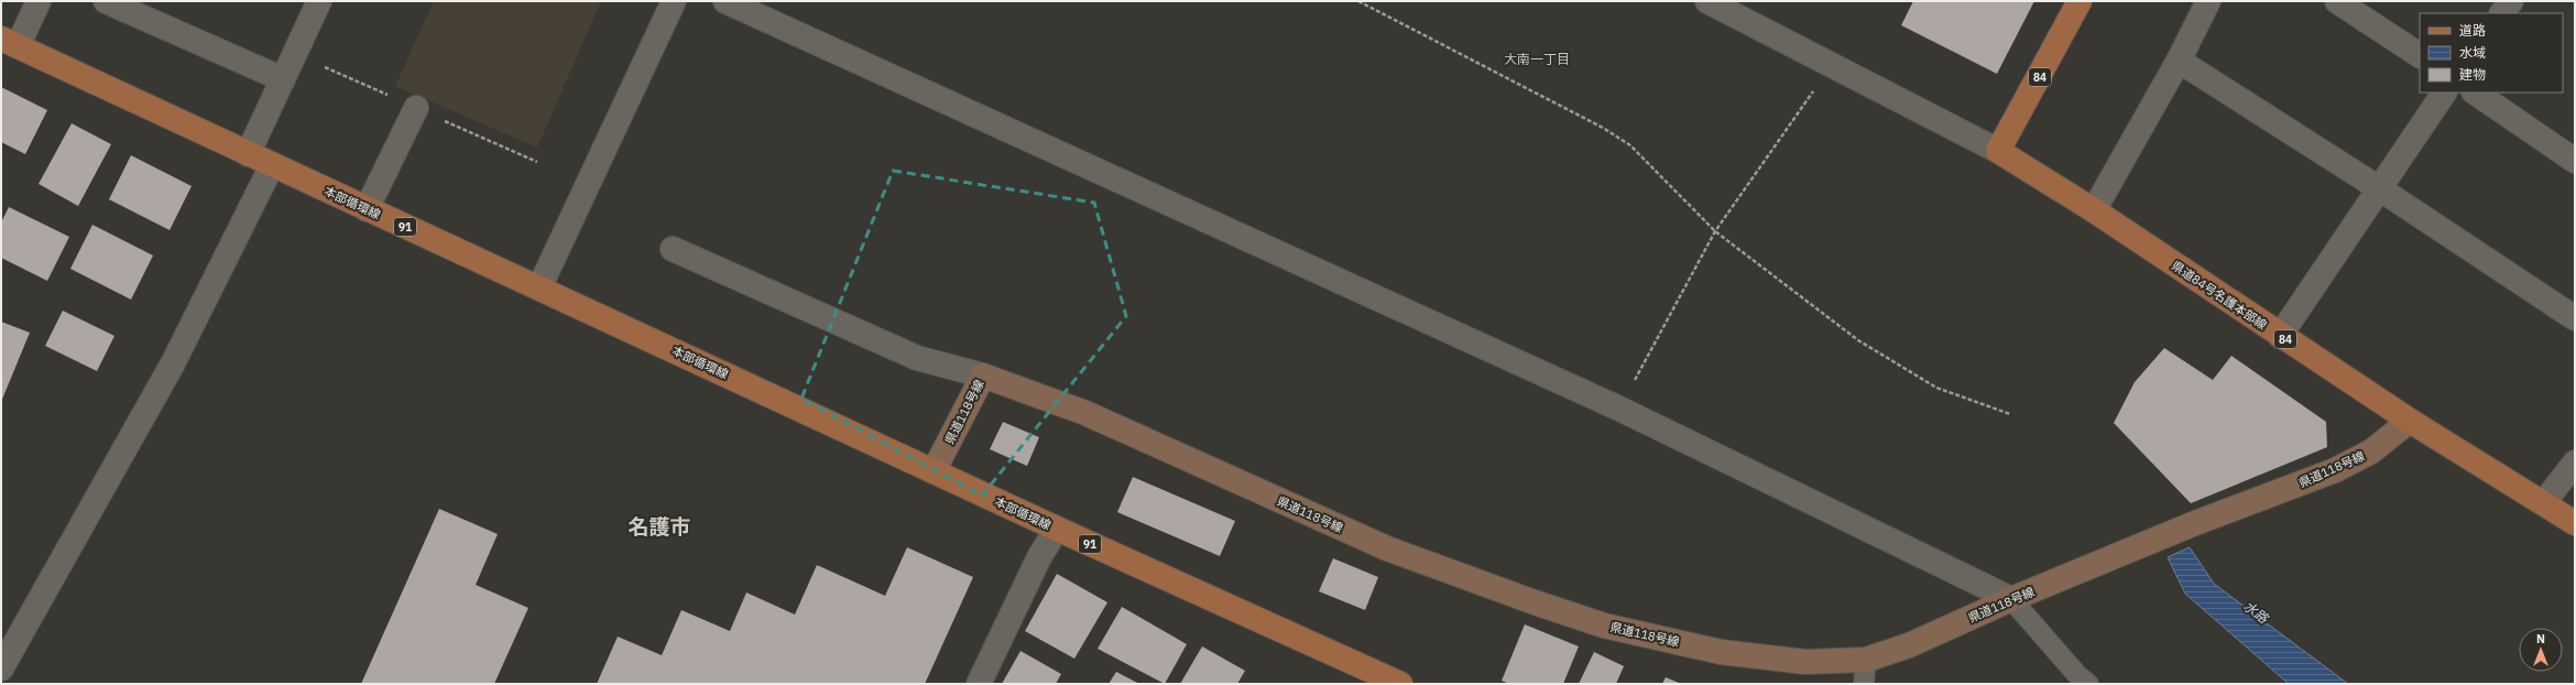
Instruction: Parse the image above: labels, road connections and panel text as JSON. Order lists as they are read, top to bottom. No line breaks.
{"streets":{"main road":["84","本部循環線","91","県道84号名護本部線","県道118号線"]},"crossings":[["84","県道84号名護本部線"],["本部循環線","県道118号線"],["県道84号名護本部線","県道118号線"]],"districts":["大南一丁目","名護市"],"water":["水路"],"legend":["道路","水域","建物"],"north":"top"}
